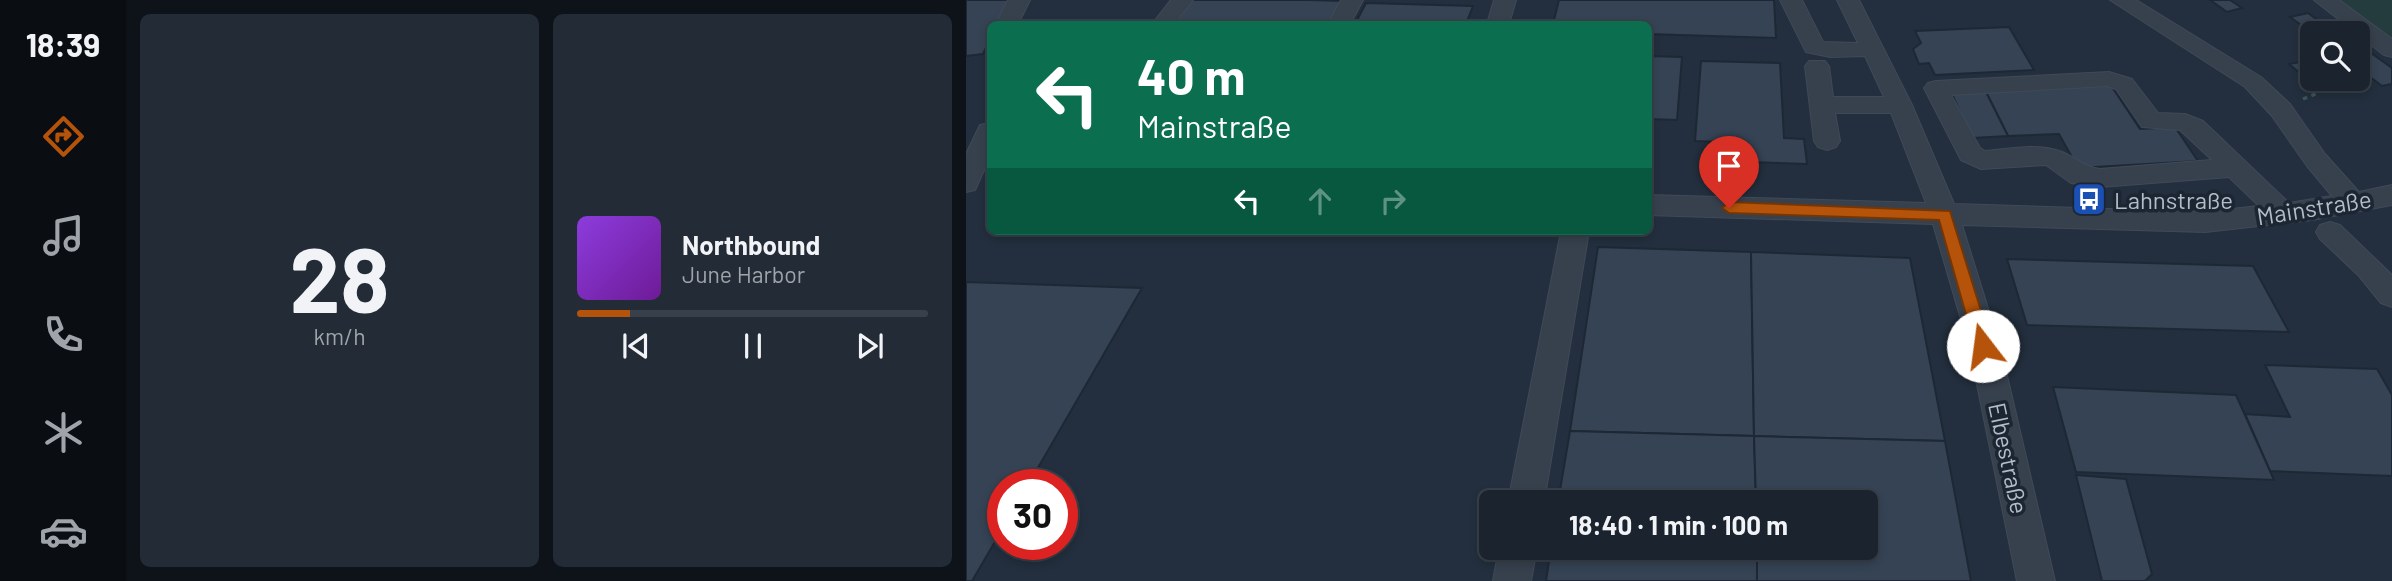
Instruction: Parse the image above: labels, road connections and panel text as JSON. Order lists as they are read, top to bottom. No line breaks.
{"streets":{"street":["Mainstraße","Elbestraße"]},"crossings":[["Mainstraße","Elbestraße"]],"places":{"bus stop":["Lahnstraße"]},"page":{"tabs":"18:39","tile":["28","km/h"],"turn":["40 m","Mainstraße"],"song":["Northbound","June Harbor"],"limit":"30","trip":"18:40 · 1 min · 100 m"}}
